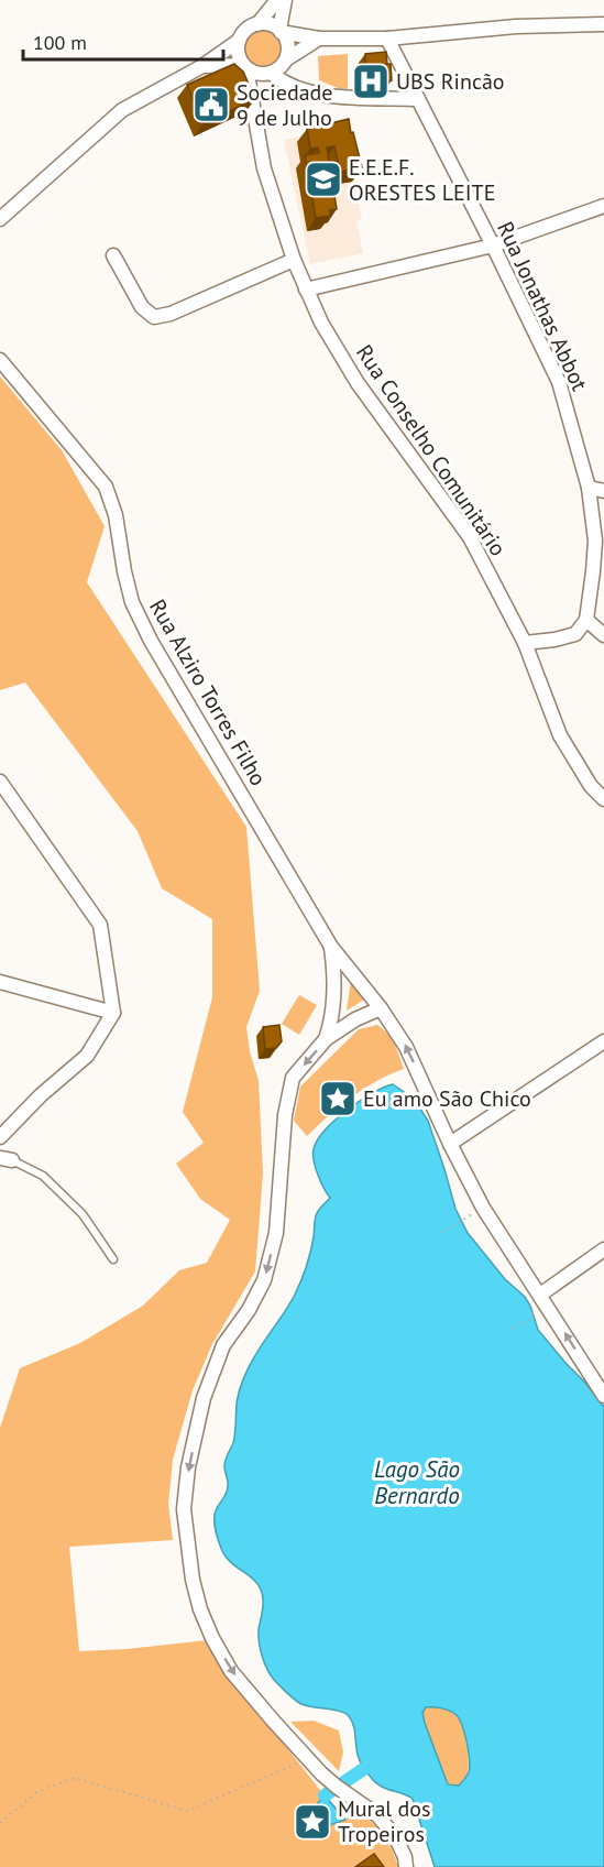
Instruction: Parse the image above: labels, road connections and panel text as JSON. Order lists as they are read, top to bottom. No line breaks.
{"streets":{"street":["Rua Jonathas Abbot","Rua Conselho Comunitário","Rua Alziro Torres Filho"]},"water":["Lago São Bernardo"],"places":{"hospital":["UBS Rincão"],"public building":["Sociedade 9 de Julho"],"school or university":["E.E.E.F. ORESTES LEITE"],"place":["Eu amo São Chico","Mural dos Tropeiros"]},"scale_bar":"100 m"}
